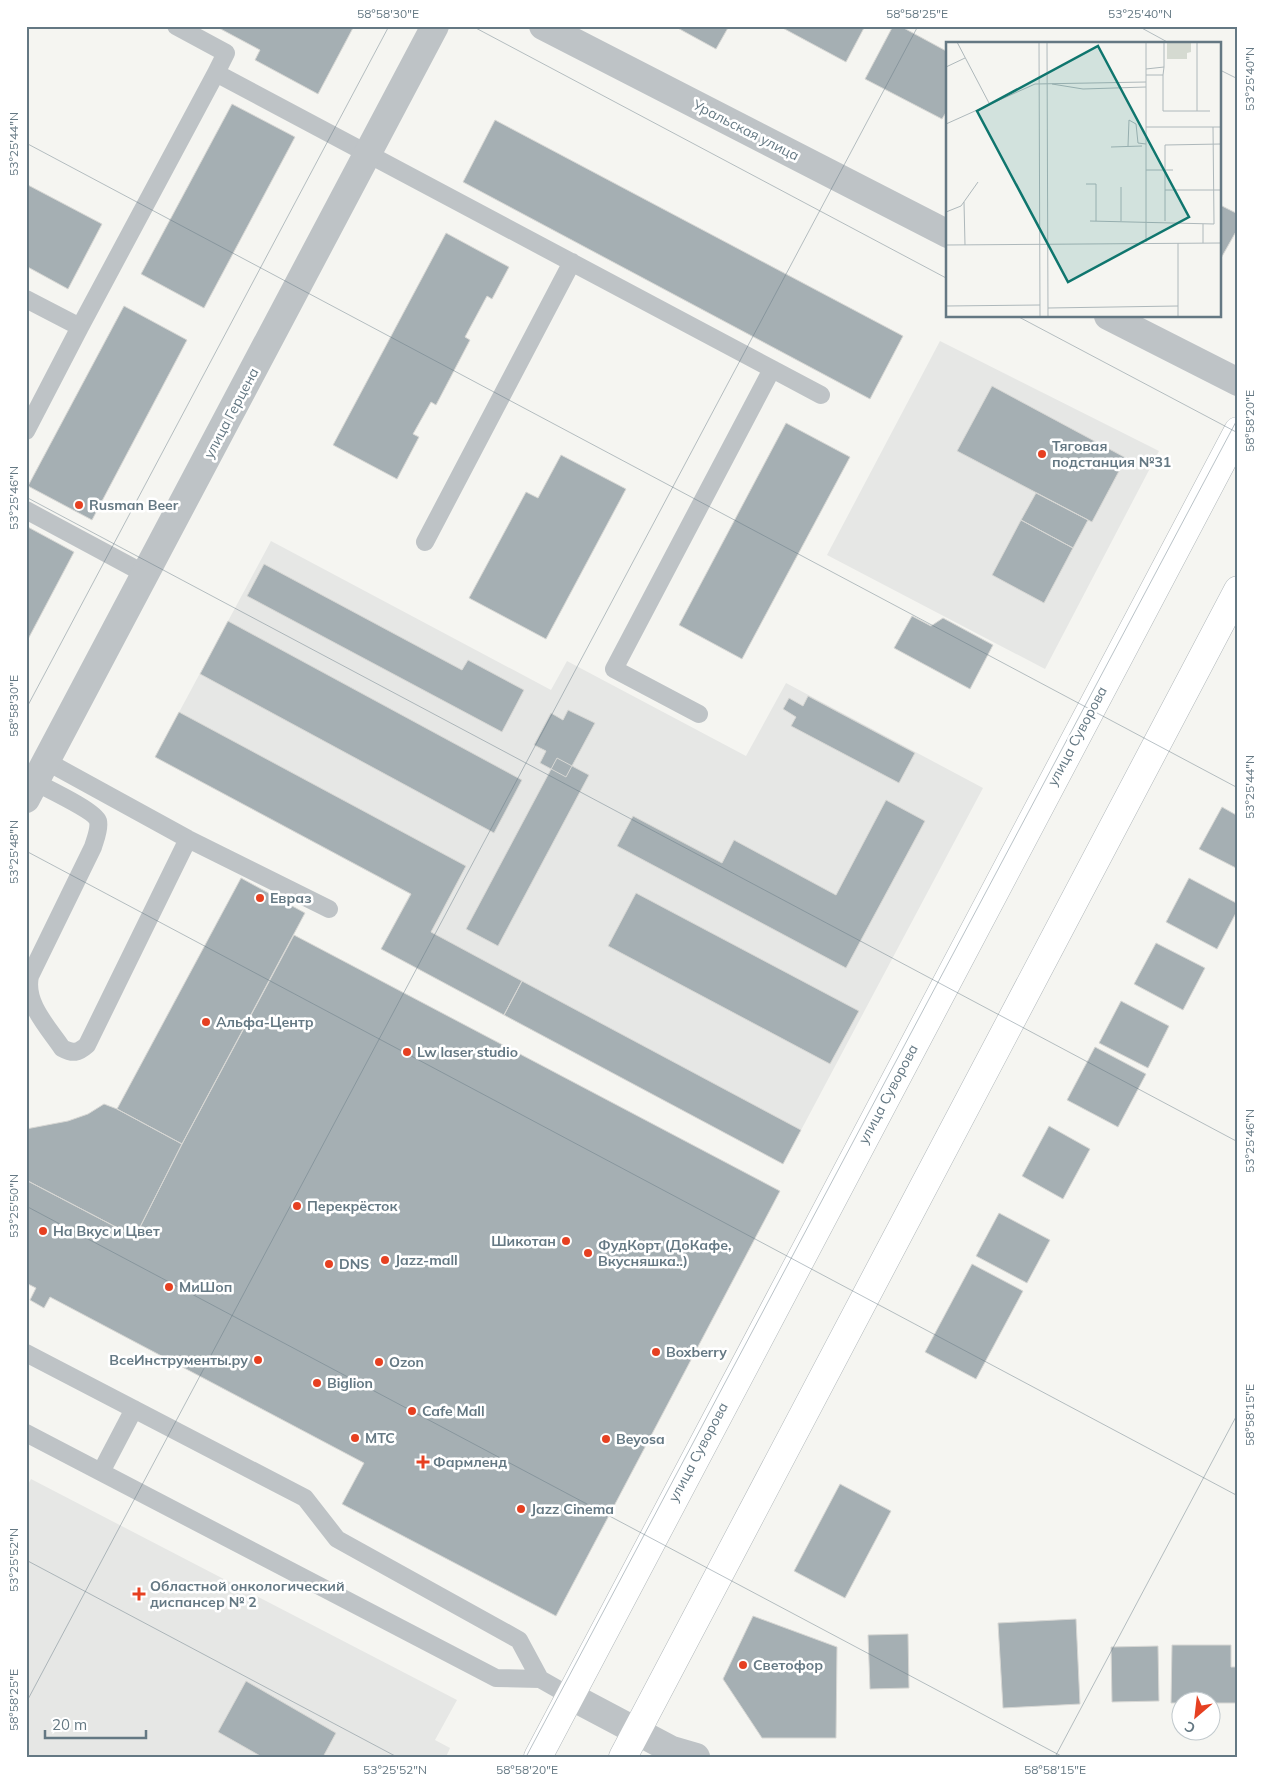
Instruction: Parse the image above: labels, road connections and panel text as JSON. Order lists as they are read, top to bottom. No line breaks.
{"streets":{"main road":["улица Суворова"],"street":["Уральская улица","улица Герцена"]},"places":{"other":["Тяговая подстанция №31","Rusman Beer","Евраз","Альфа-Центр","Lw laser studio","Перекрёсток","На Вкус и Цвет","Шикотан","ФудКорт (ДоКафе, Вкусняшка..)","Jazz-mall","DNS","МиШоп","Boxberry","ВсеИнструменты.ру","Ozon","Biglion","Cafe Mall","МТС","Beyosa","Jazz Cinema","Светофор"],"health":["Фармленд","Областной онкологический диспансер № 2"]},"scale_bar":"20 m","north":"bottom left","coordinates":["58°58'30\"E","58°58'25\"E","53°25'40\"N","53°25'44\"N","58°58'20\"E","53°25'46\"N","53°25'48\"N","53°25'50\"N","58°58'15\"E","53°25'52\"N"]}
